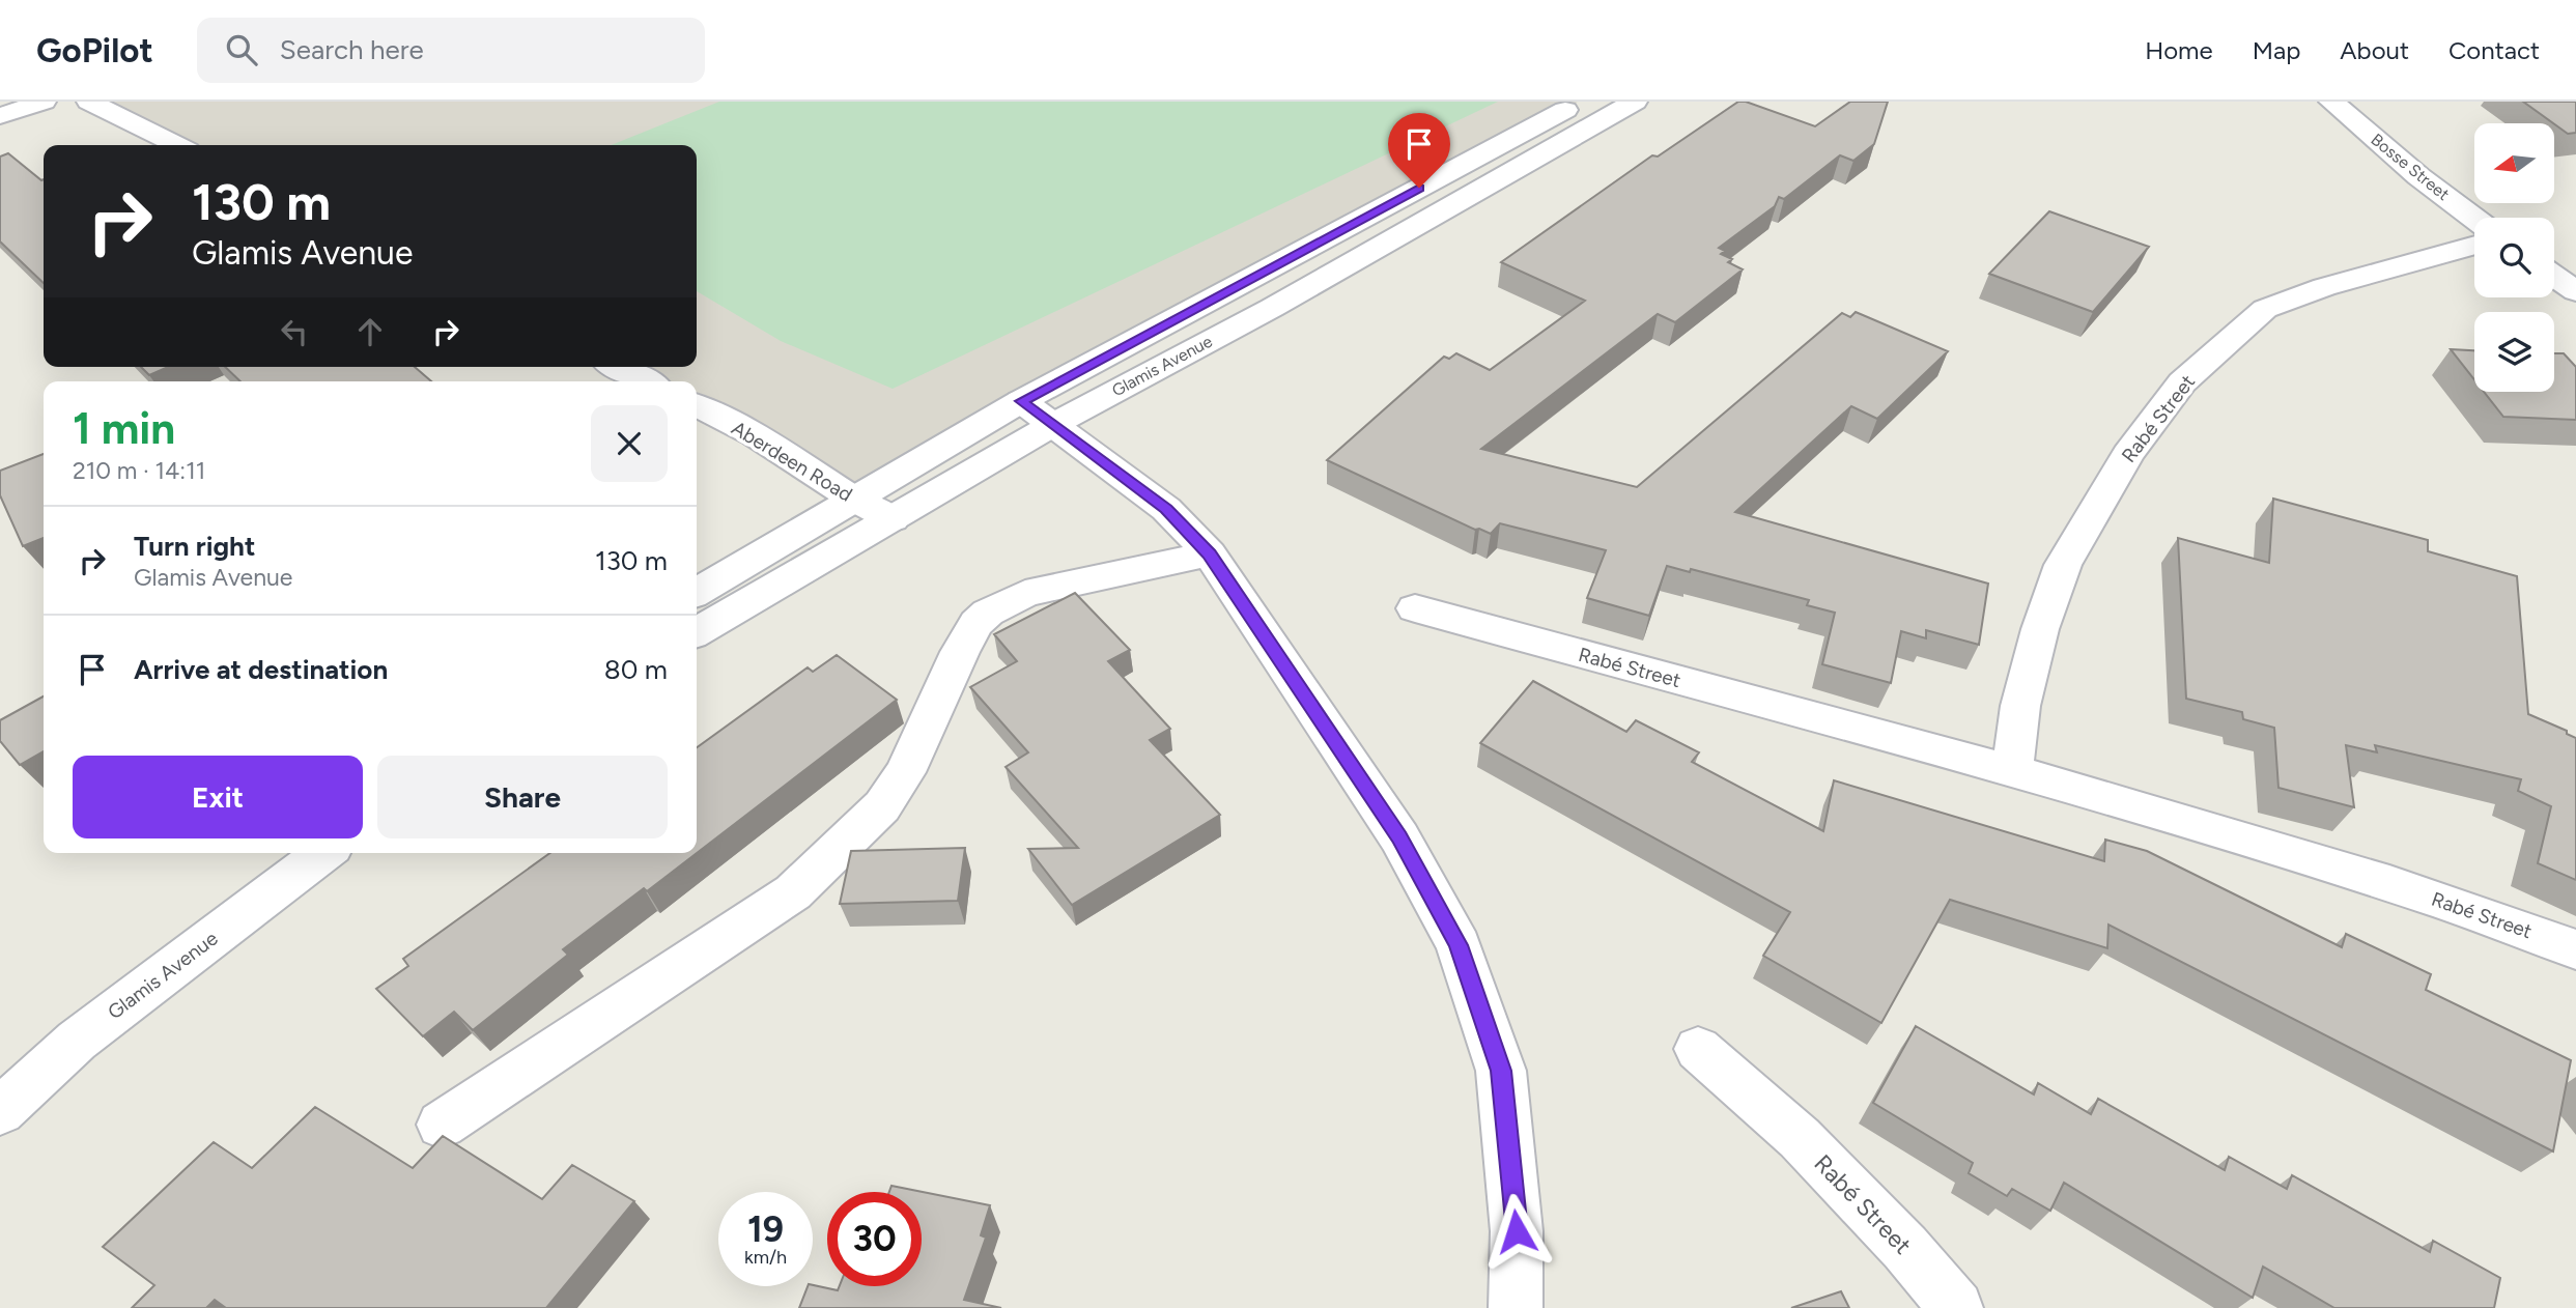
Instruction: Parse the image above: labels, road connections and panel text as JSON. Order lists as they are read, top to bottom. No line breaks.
{"streets":{"street":["Bosse Street","Glamis Avenue","Rabé Street","Aberdeen Road"]},"crossings":[["Glamis Avenue","Aberdeen Road"]],"north":"left","page":{"header":"GoPilot","search":"Search here","nav":["Home","Map","About","Contact"],"turn":["130 m","Glamis Avenue"],"heading":["1 min","210 m · 14:11"],"list":[{"name":"Turn right","note":"Glamis Avenue","value":"130 m"},{"name":"Arrive at destination","value":"80 m"}],"buttons":["Exit","Share"],"speed":"19 km/h","limit":"30"}}
